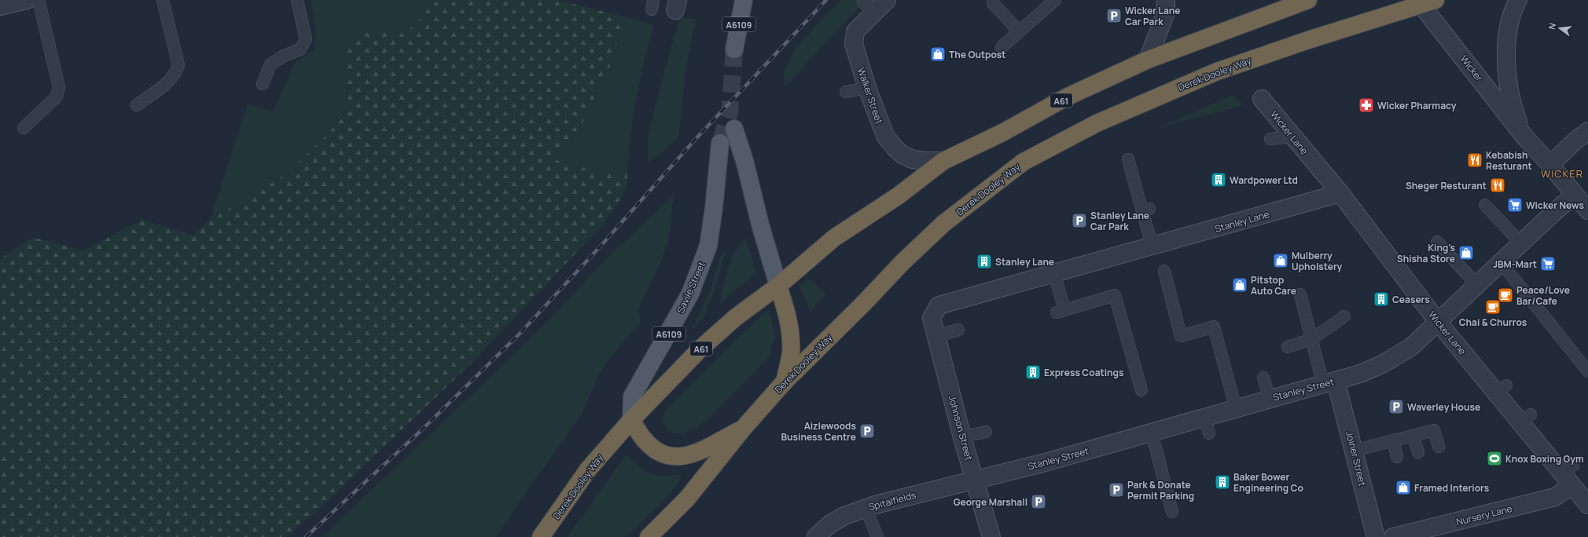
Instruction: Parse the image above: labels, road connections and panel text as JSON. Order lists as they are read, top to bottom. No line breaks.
{"streets":{"highway":["Derek Dooley Way","A61"],"main road":["A6109","Savile Street"],"street":["Wicker","Walker Street","Wicker Lane","Stanley Lane","Stanley Street","Johnson Street","Joiner Street","Spitalfields","Nursery Lane"]},"crossings":[["Wicker","Derek Dooley Way"],["Wicker","Stanley Street"],["Derek Dooley Way","Walker Street"],["Derek Dooley Way","Savile Street"],["Wicker Lane","Stanley Lane"],["Wicker Lane","Stanley Street"],["Wicker Lane","Nursery Lane"],["Stanley Lane","Johnson Street"],["Stanley Street","Johnson Street"],["Stanley Street","Joiner Street"],["Stanley Street","Spitalfields"],["Johnson Street","Spitalfields"]],"districts":["WICKER"],"places":{"parking":["Wicker Lane Car Park","Stanley Lane Car Park","Waverley House","Aizlewoods Business Centre","Park & Donate Permit Parking","George Marshall"],"shop":["The Outpost","King's Shisha Store","Mulberry Upholstery","Pitstop Auto Care","Framed Interiors"],"pharmacy":["Wicker Pharmacy"],"restaurant":["Kebabish Resturant","Sheger Resturant"],"building":["Wardpower Ltd","Stanley Lane","Ceasers","Express Coatings","Baker Bower Engineering Co"],"supermarket":["Wicker News","JBM-Mart"],"cafe":["Peace/Love Bar/Cafe","Chai & Churros"],"sports":["Knox Boxing Gym"]},"north":"left"}
